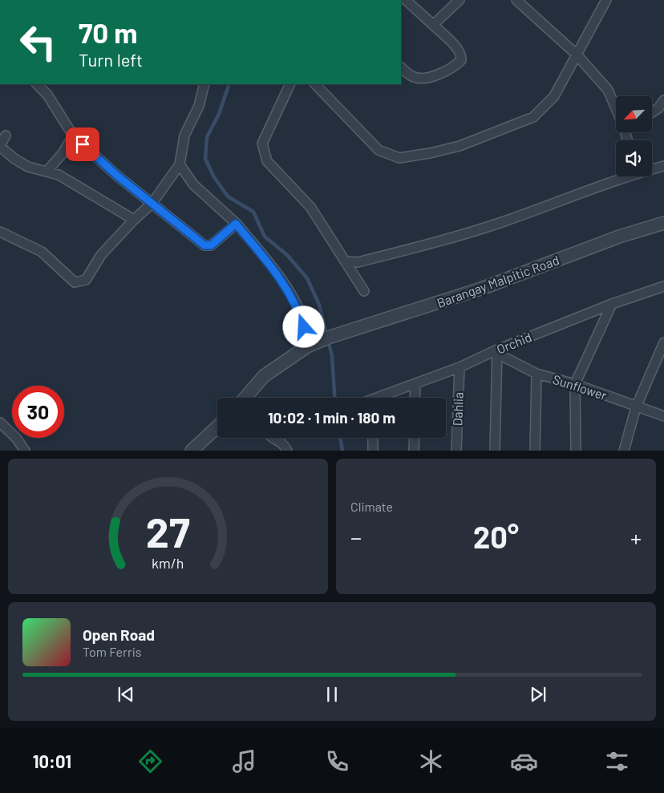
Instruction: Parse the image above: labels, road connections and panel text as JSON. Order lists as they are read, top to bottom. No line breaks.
{"streets":{"street":["Barangay Malpitic Road","Orchid","Sunflower","Dahlia"]},"crossings":[["Orchid","Sunflower"],["Orchid","Dahlia"]],"north":"bottom left","page":{"turn":["70 m","Turn left"],"limit":"30","trip":"10:02 · 1 min · 180 m","tile":"Climate","heat":["−","20°","+"],"song":["Open Road","Tom Ferris"],"tabs":"10:01","gauge":["27","km/h"]}}
